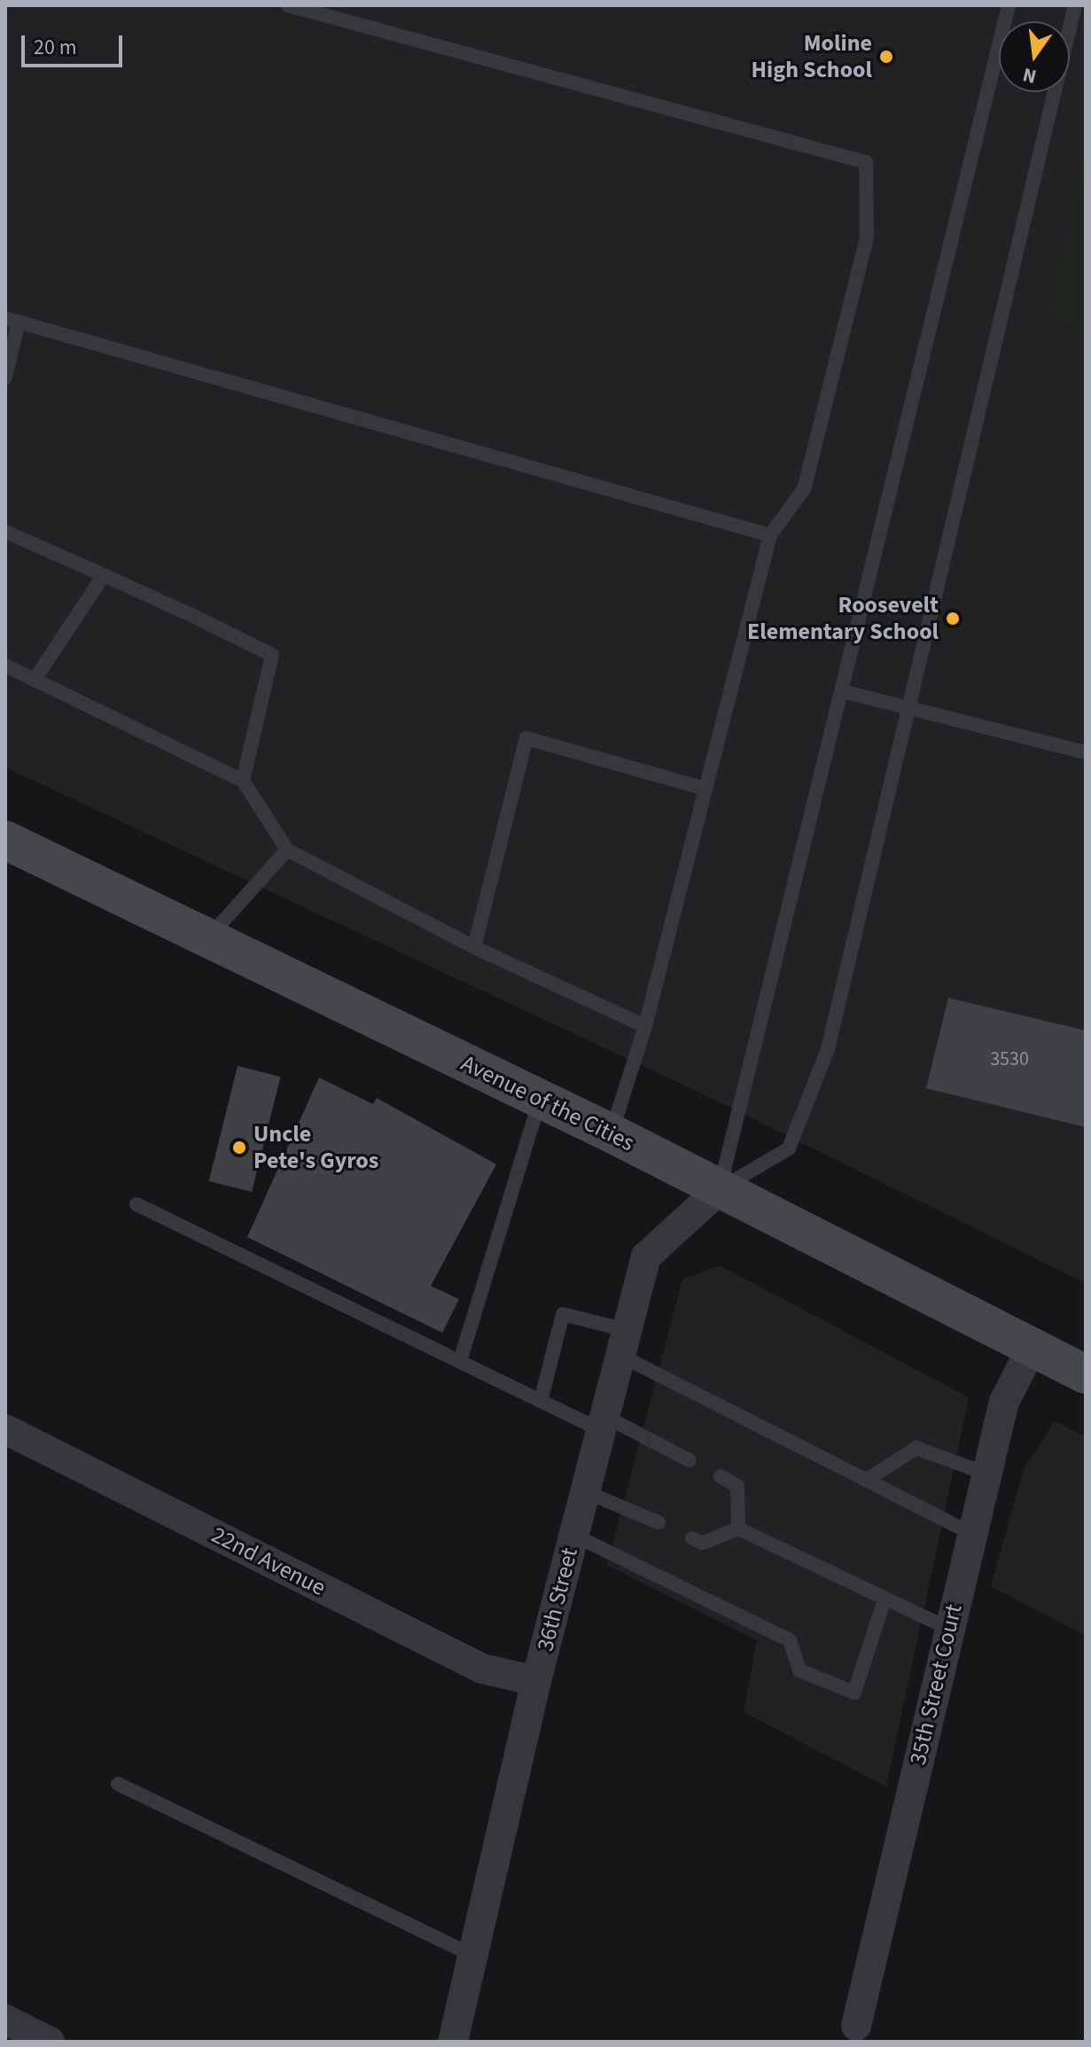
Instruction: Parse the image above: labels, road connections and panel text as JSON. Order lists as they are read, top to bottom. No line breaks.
{"streets":{"main road":["Avenue of the Cities"],"street":["22nd Avenue","36th Street","35th Street Court"]},"crossings":[["Avenue of the Cities","36th Street"],["Avenue of the Cities","35th Street Court"],["22nd Avenue","36th Street"]],"places":["Moline High School","Roosevelt Elementary School","Uncle Pete's Gyros"],"house_numbers":["3530"],"scale_bar":"20 m","north":"bottom"}
